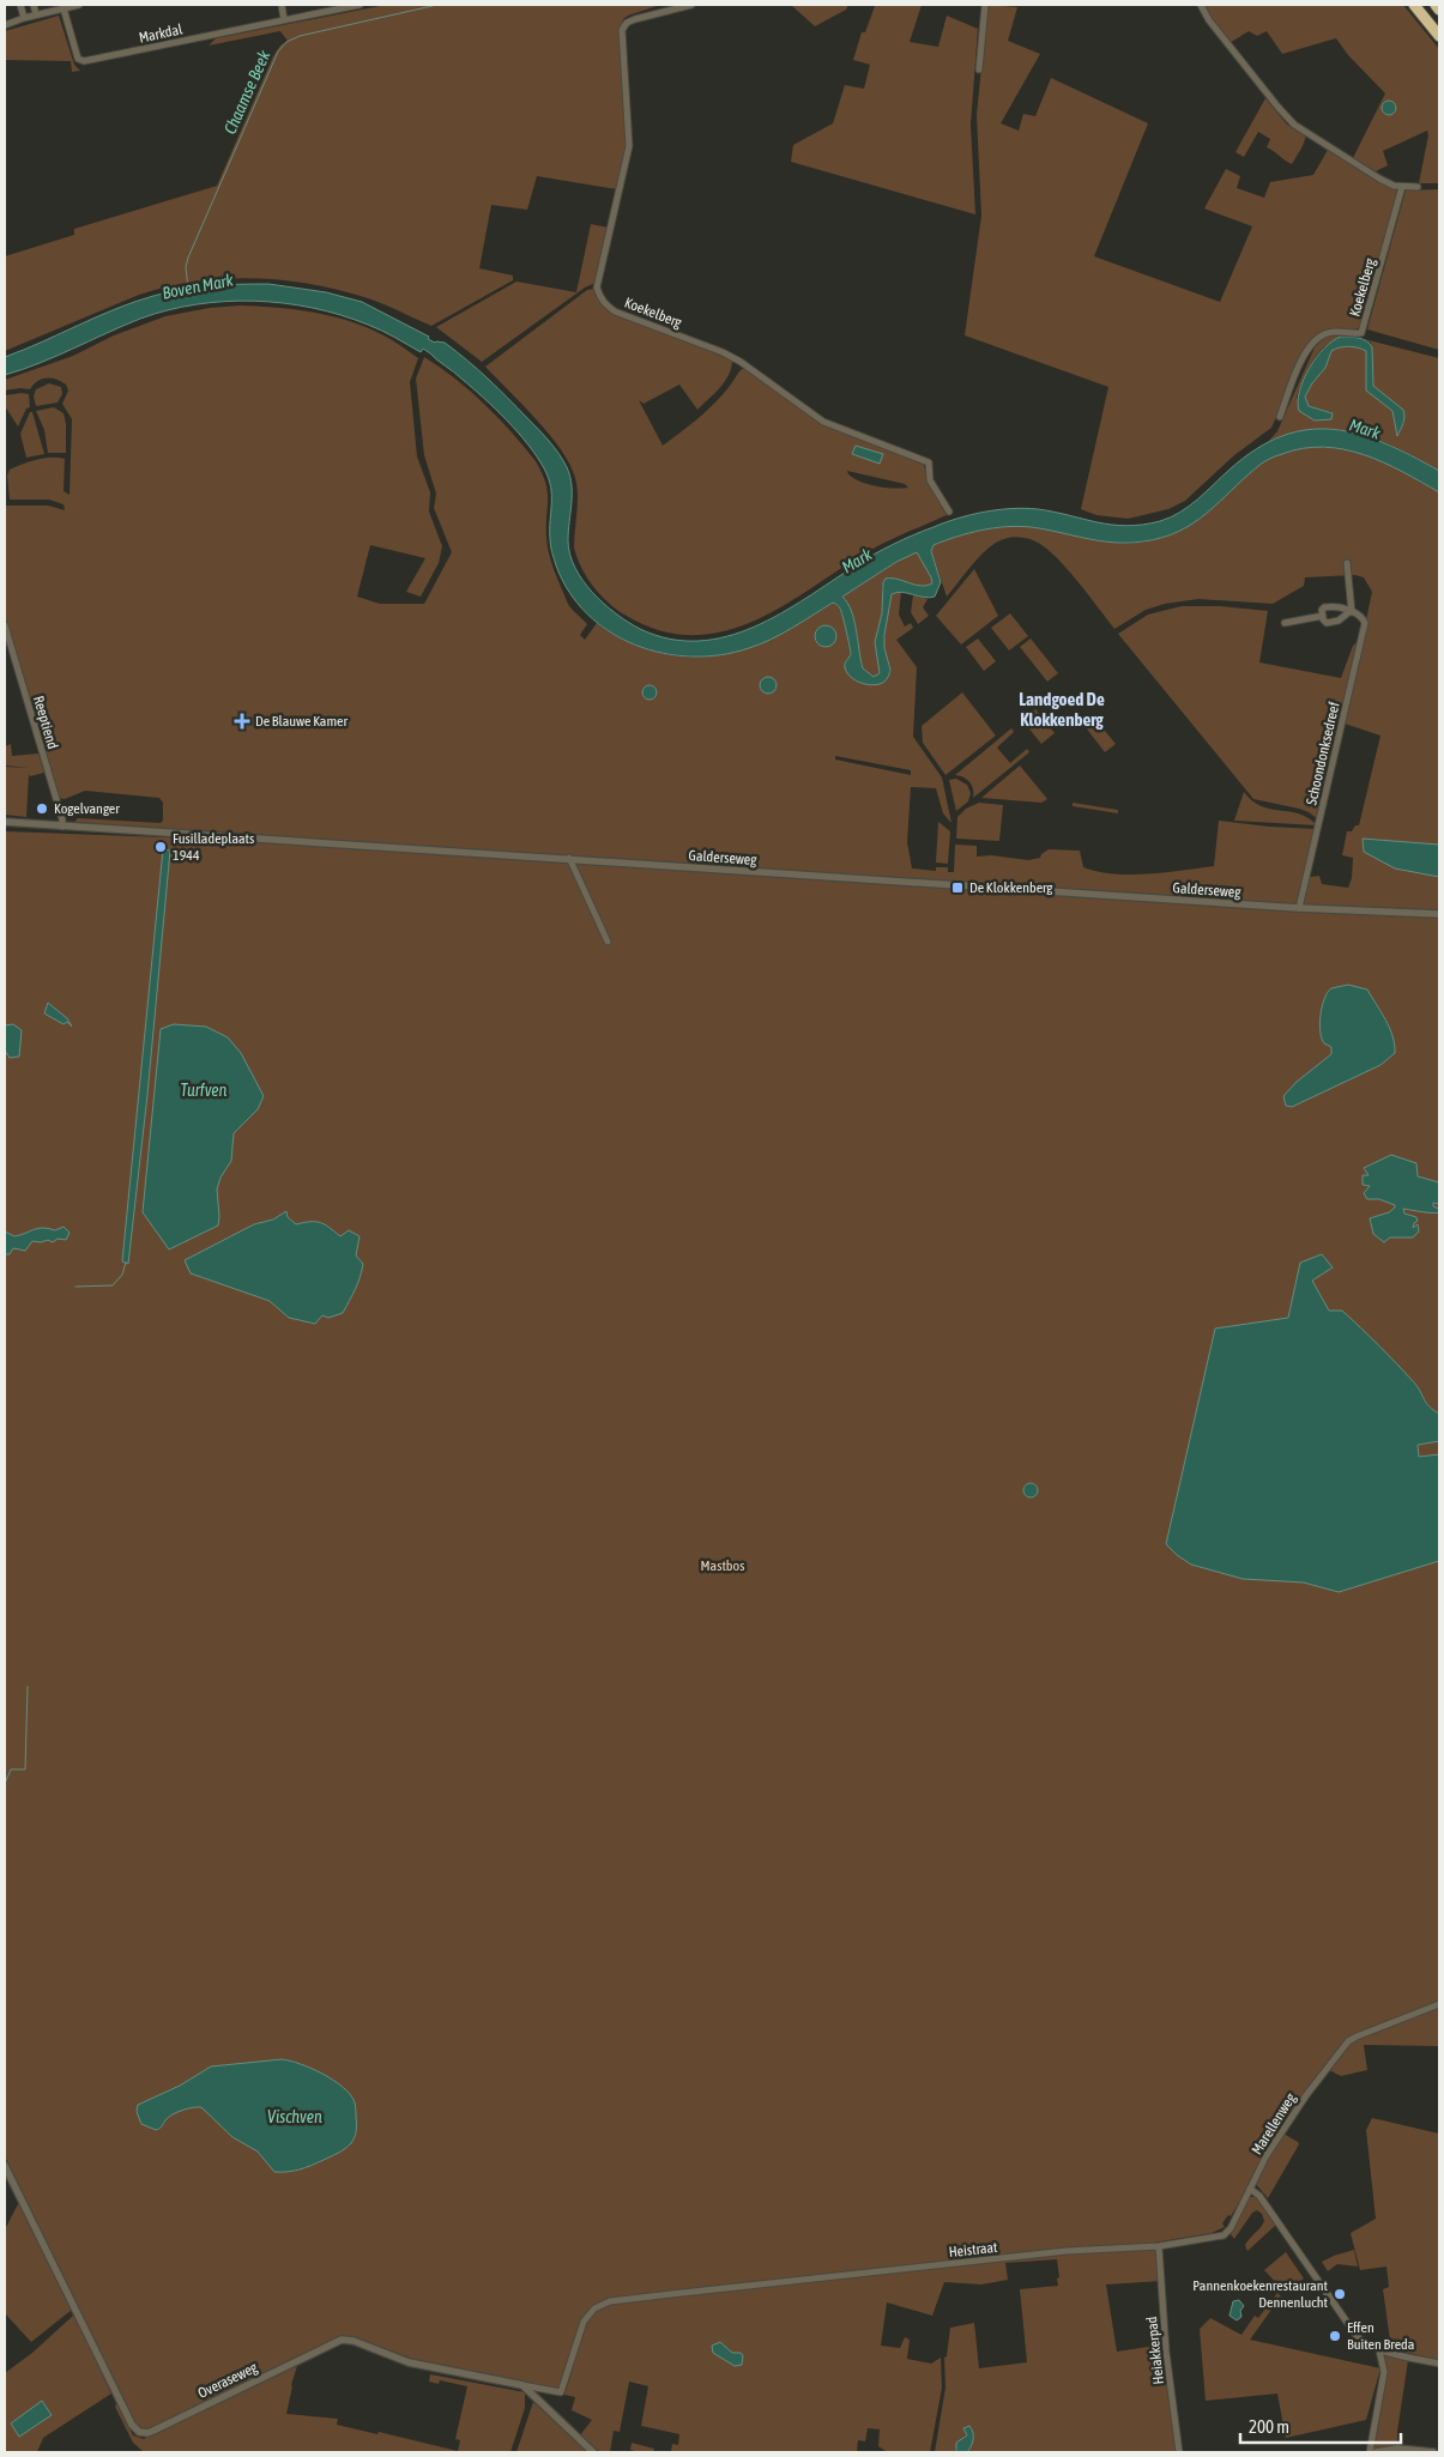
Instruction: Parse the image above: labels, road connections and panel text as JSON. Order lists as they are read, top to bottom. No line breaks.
{"streets":{"street":["Markdal","Koekelberg","Reeptiend","Schoondonksedreef","Galderseweg","Marellenweg","Heistraat","Heiakkerpad","Overaseweg"]},"crossings":[["Reeptiend","Galderseweg"],["Schoondonksedreef","Galderseweg"],["Marellenweg","Heistraat"],["Heistraat","Heiakkerpad"],["Heistraat","Overaseweg"]],"districts":["Landgoed De Klokkenberg"],"water":["Chaamse Beek","Boven Mark","Mark","Turfven","Vischven"],"parks":["Mastbos"],"places":{"health":["De Blauwe Kamer"],"other":["Kogelvanger","Fusilladeplaats 1944","Pannenkoekenrestaurant Dennenlucht","Effen Buiten Breda"],"transit":["De Klokkenberg"]},"scale_bar":"200 m"}
